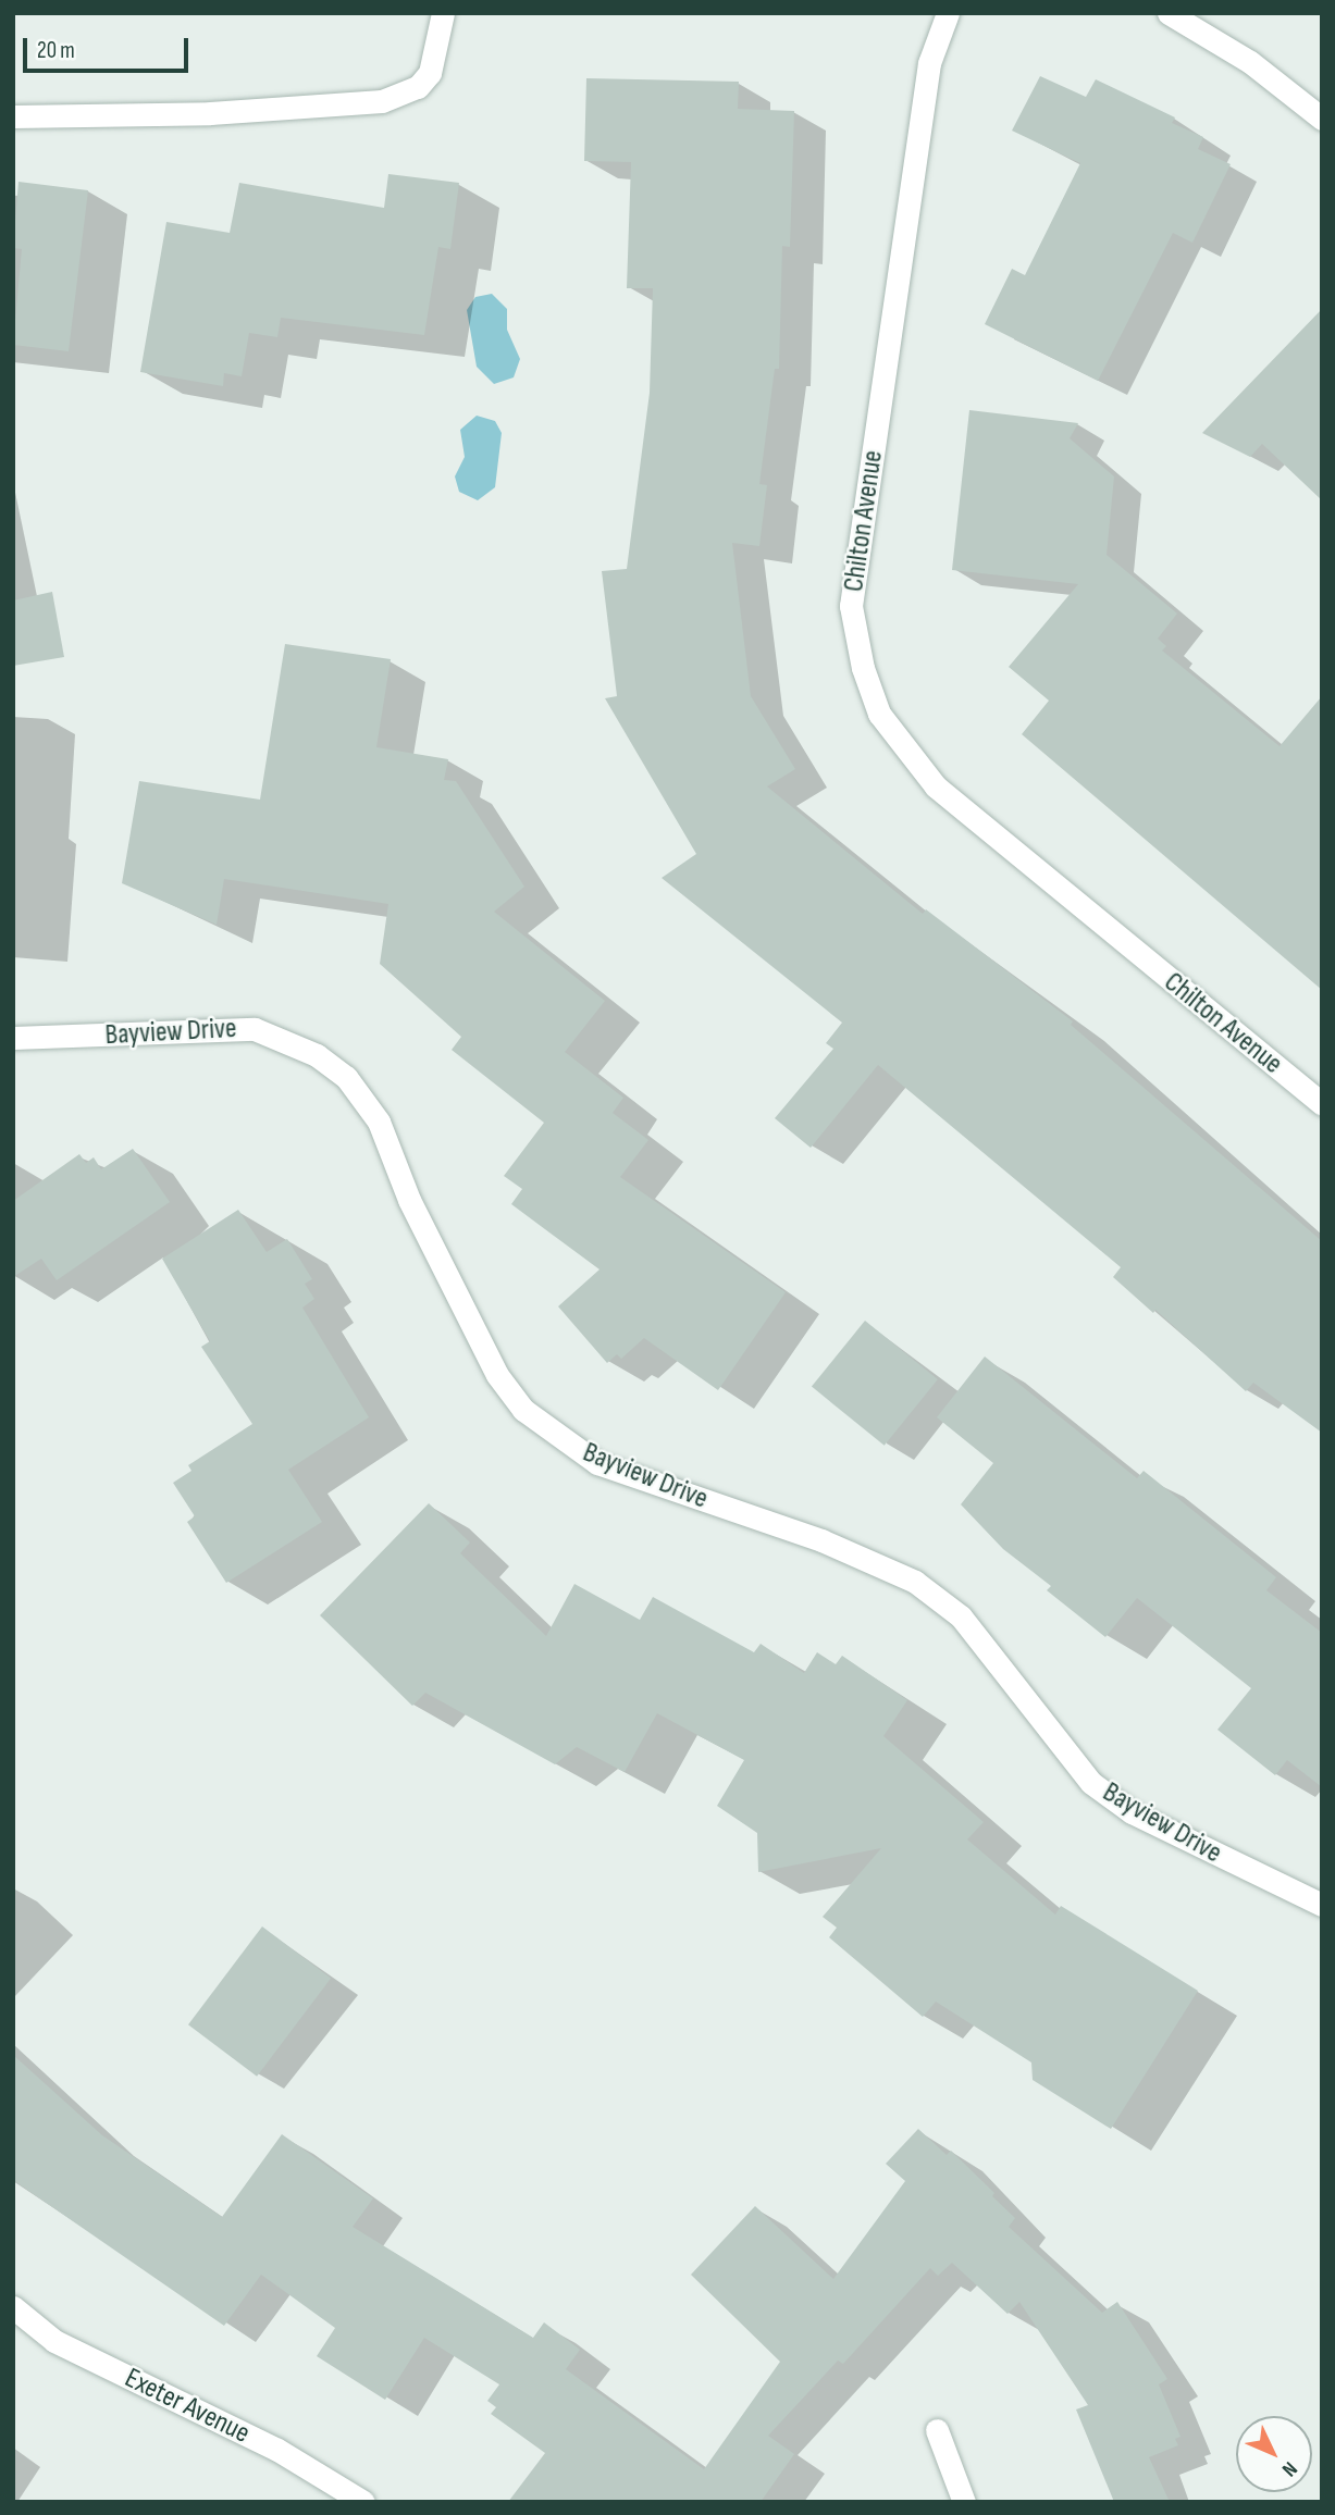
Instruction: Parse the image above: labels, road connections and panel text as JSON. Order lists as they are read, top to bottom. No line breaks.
{"streets":{"street":["Chilton Avenue","Bayview Drive","Exeter Avenue"]},"scale_bar":"20 m","north":"bottom right"}
